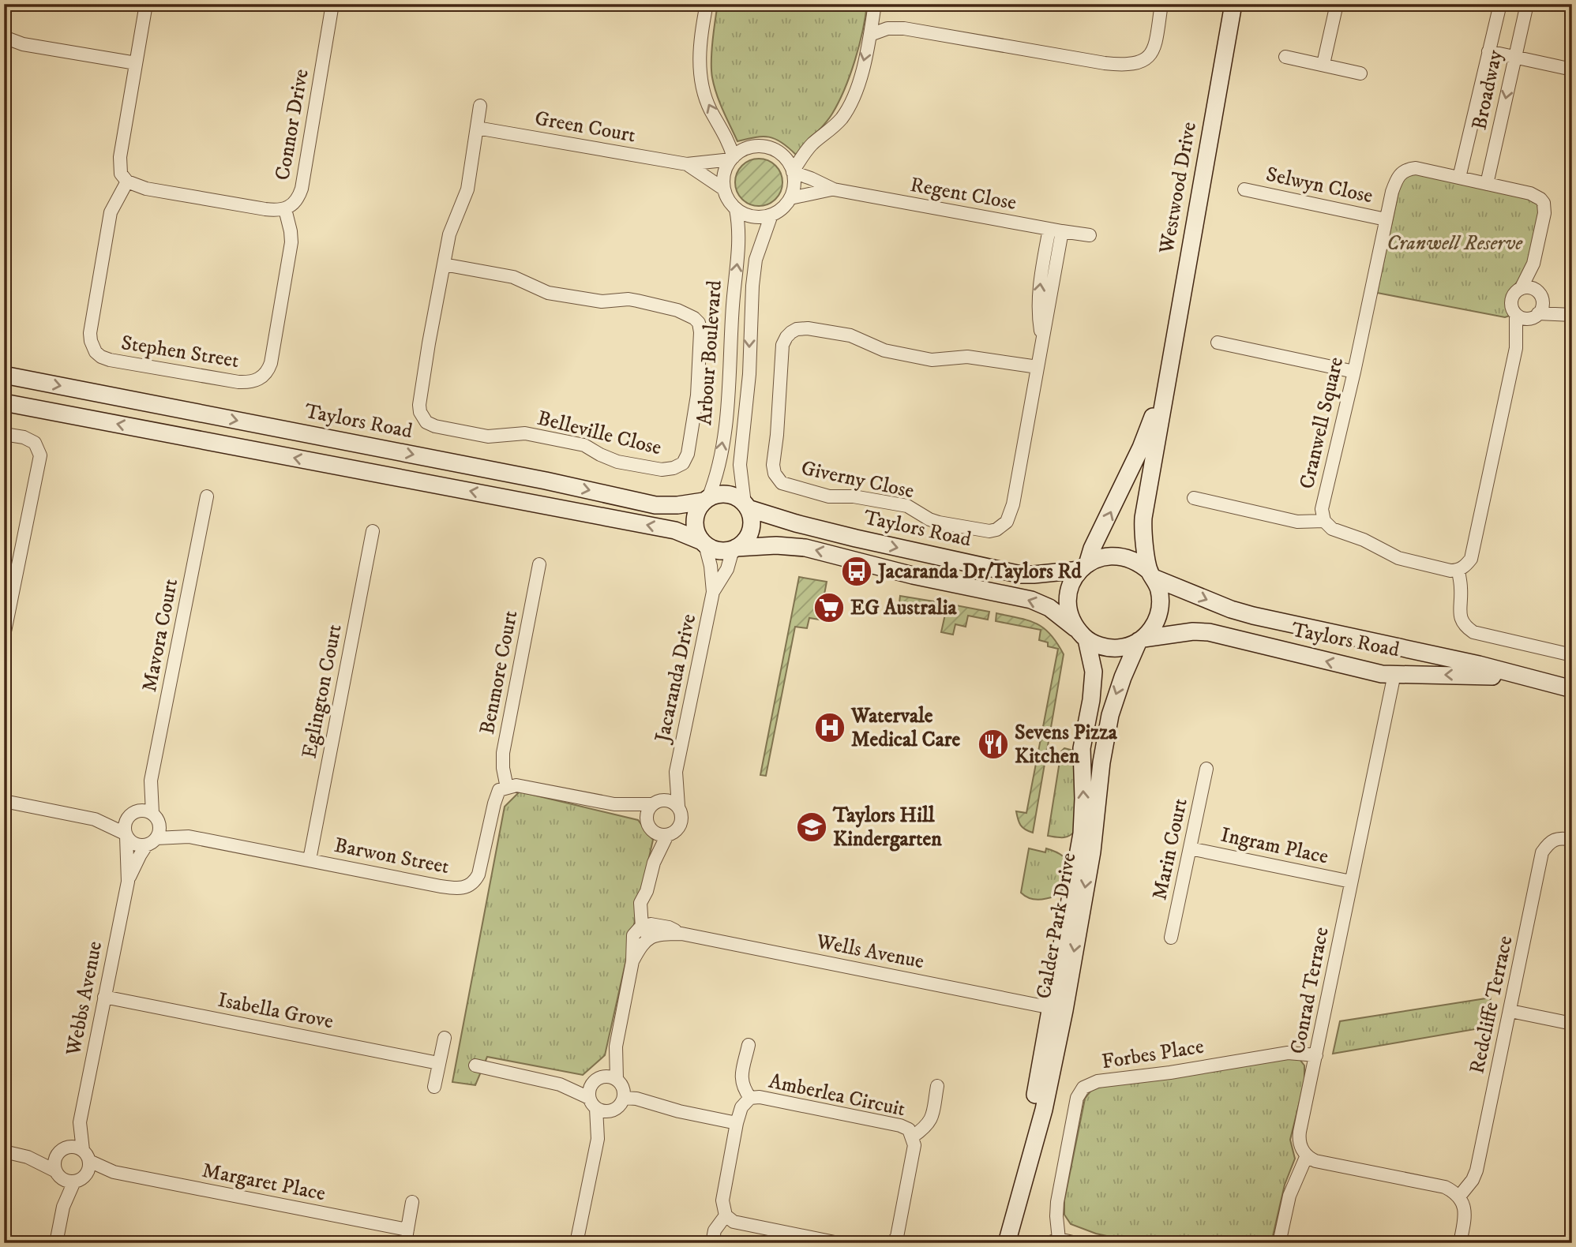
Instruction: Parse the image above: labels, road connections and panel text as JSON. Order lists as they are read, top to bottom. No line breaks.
{"streets":{"main road":["Westwood Drive","Taylors Road","Calder Park Drive"],"street":["Broadway","Connor Drive","Green Court","Selwyn Close","Regent Close","Stephen Street","Arbour Boulevard","Cranwell Square","Belleville Close","Giverny Close","Mavora Court","Benmore Court","Jacaranda Drive","Eglington Court","Ingram Place","Marin Court","Barwon Street","Wells Avenue","Conrad Terrace","Webbs Avenue","Redcliffe Terrace","Isabella Grove","Forbes Place","Amberlea Circuit","Margaret Place"]},"crossings":[["Broadway","Cranwell Square"],["Connor Drive","Stephen Street"],["Green Court","Regent Close"],["Green Court","Arbour Boulevard"],["Green Court","Belleville Close"],["Selwyn Close","Cranwell Square"],["Westwood Drive","Taylors Road"],["Westwood Drive","Calder Park Drive"],["Regent Close","Arbour Boulevard"],["Regent Close","Giverny Close"],["Arbour Boulevard","Taylors Road"],["Arbour Boulevard","Jacaranda Drive"],["Taylors Road","Jacaranda Drive"],["Taylors Road","Calder Park Drive"],["Taylors Road","Conrad Terrace"],["Mavora Court","Barwon Street"],["Mavora Court","Webbs Avenue"],["Benmore Court","Barwon Street"],["Eglington Court","Barwon Street"],["Ingram Place","Marin Court"],["Ingram Place","Conrad Terrace"],["Barwon Street","Webbs Avenue"],["Calder Park Drive","Wells Avenue"],["Conrad Terrace","Forbes Place"],["Webbs Avenue","Isabella Grove"],["Webbs Avenue","Margaret Place"]],"parks":["Cranwell Reserve"],"places":{"bus stop":["Jacaranda Dr/Taylors Rd"],"supermarket":["EG Australia"],"hospital":["Watervale Medical Care"],"restaurant":["Sevens Pizza Kitchen"],"school or university":["Taylors Hill Kindergarten"]}}
